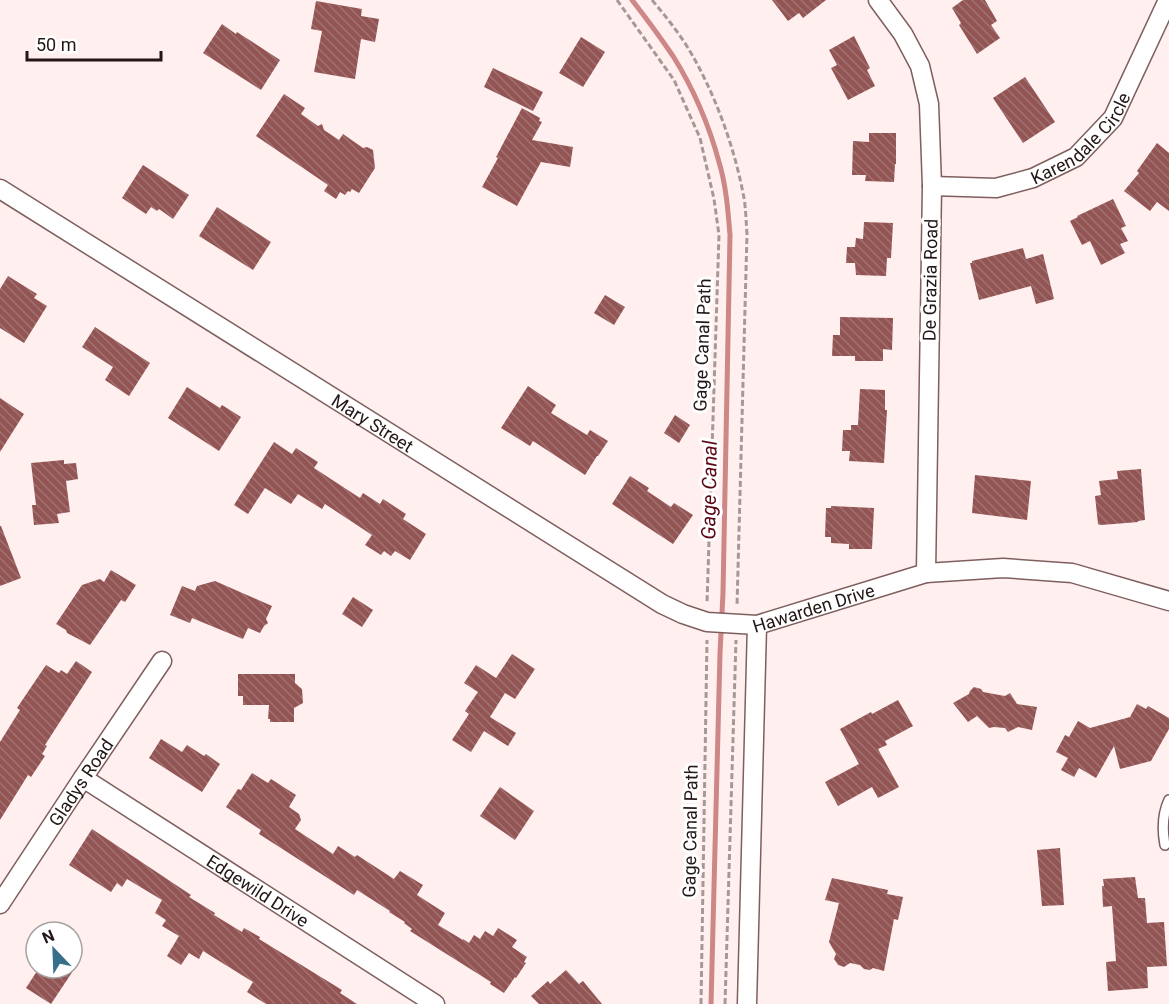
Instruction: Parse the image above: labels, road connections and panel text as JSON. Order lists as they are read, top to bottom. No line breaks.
{"streets":{"street":["Karendale Circle","De Grazia Road","Mary Street","Hawarden Drive","Gladys Road","Edgewild Drive"],"path":["Gage Canal Path"]},"crossings":[["Karendale Circle","De Grazia Road"],["De Grazia Road","Hawarden Drive"],["Gage Canal Path","Mary Street"],["Mary Street","Hawarden Drive"],["Gladys Road","Edgewild Drive"]],"water":["Gage Canal"],"scale_bar":"50 m","north":"top left"}
